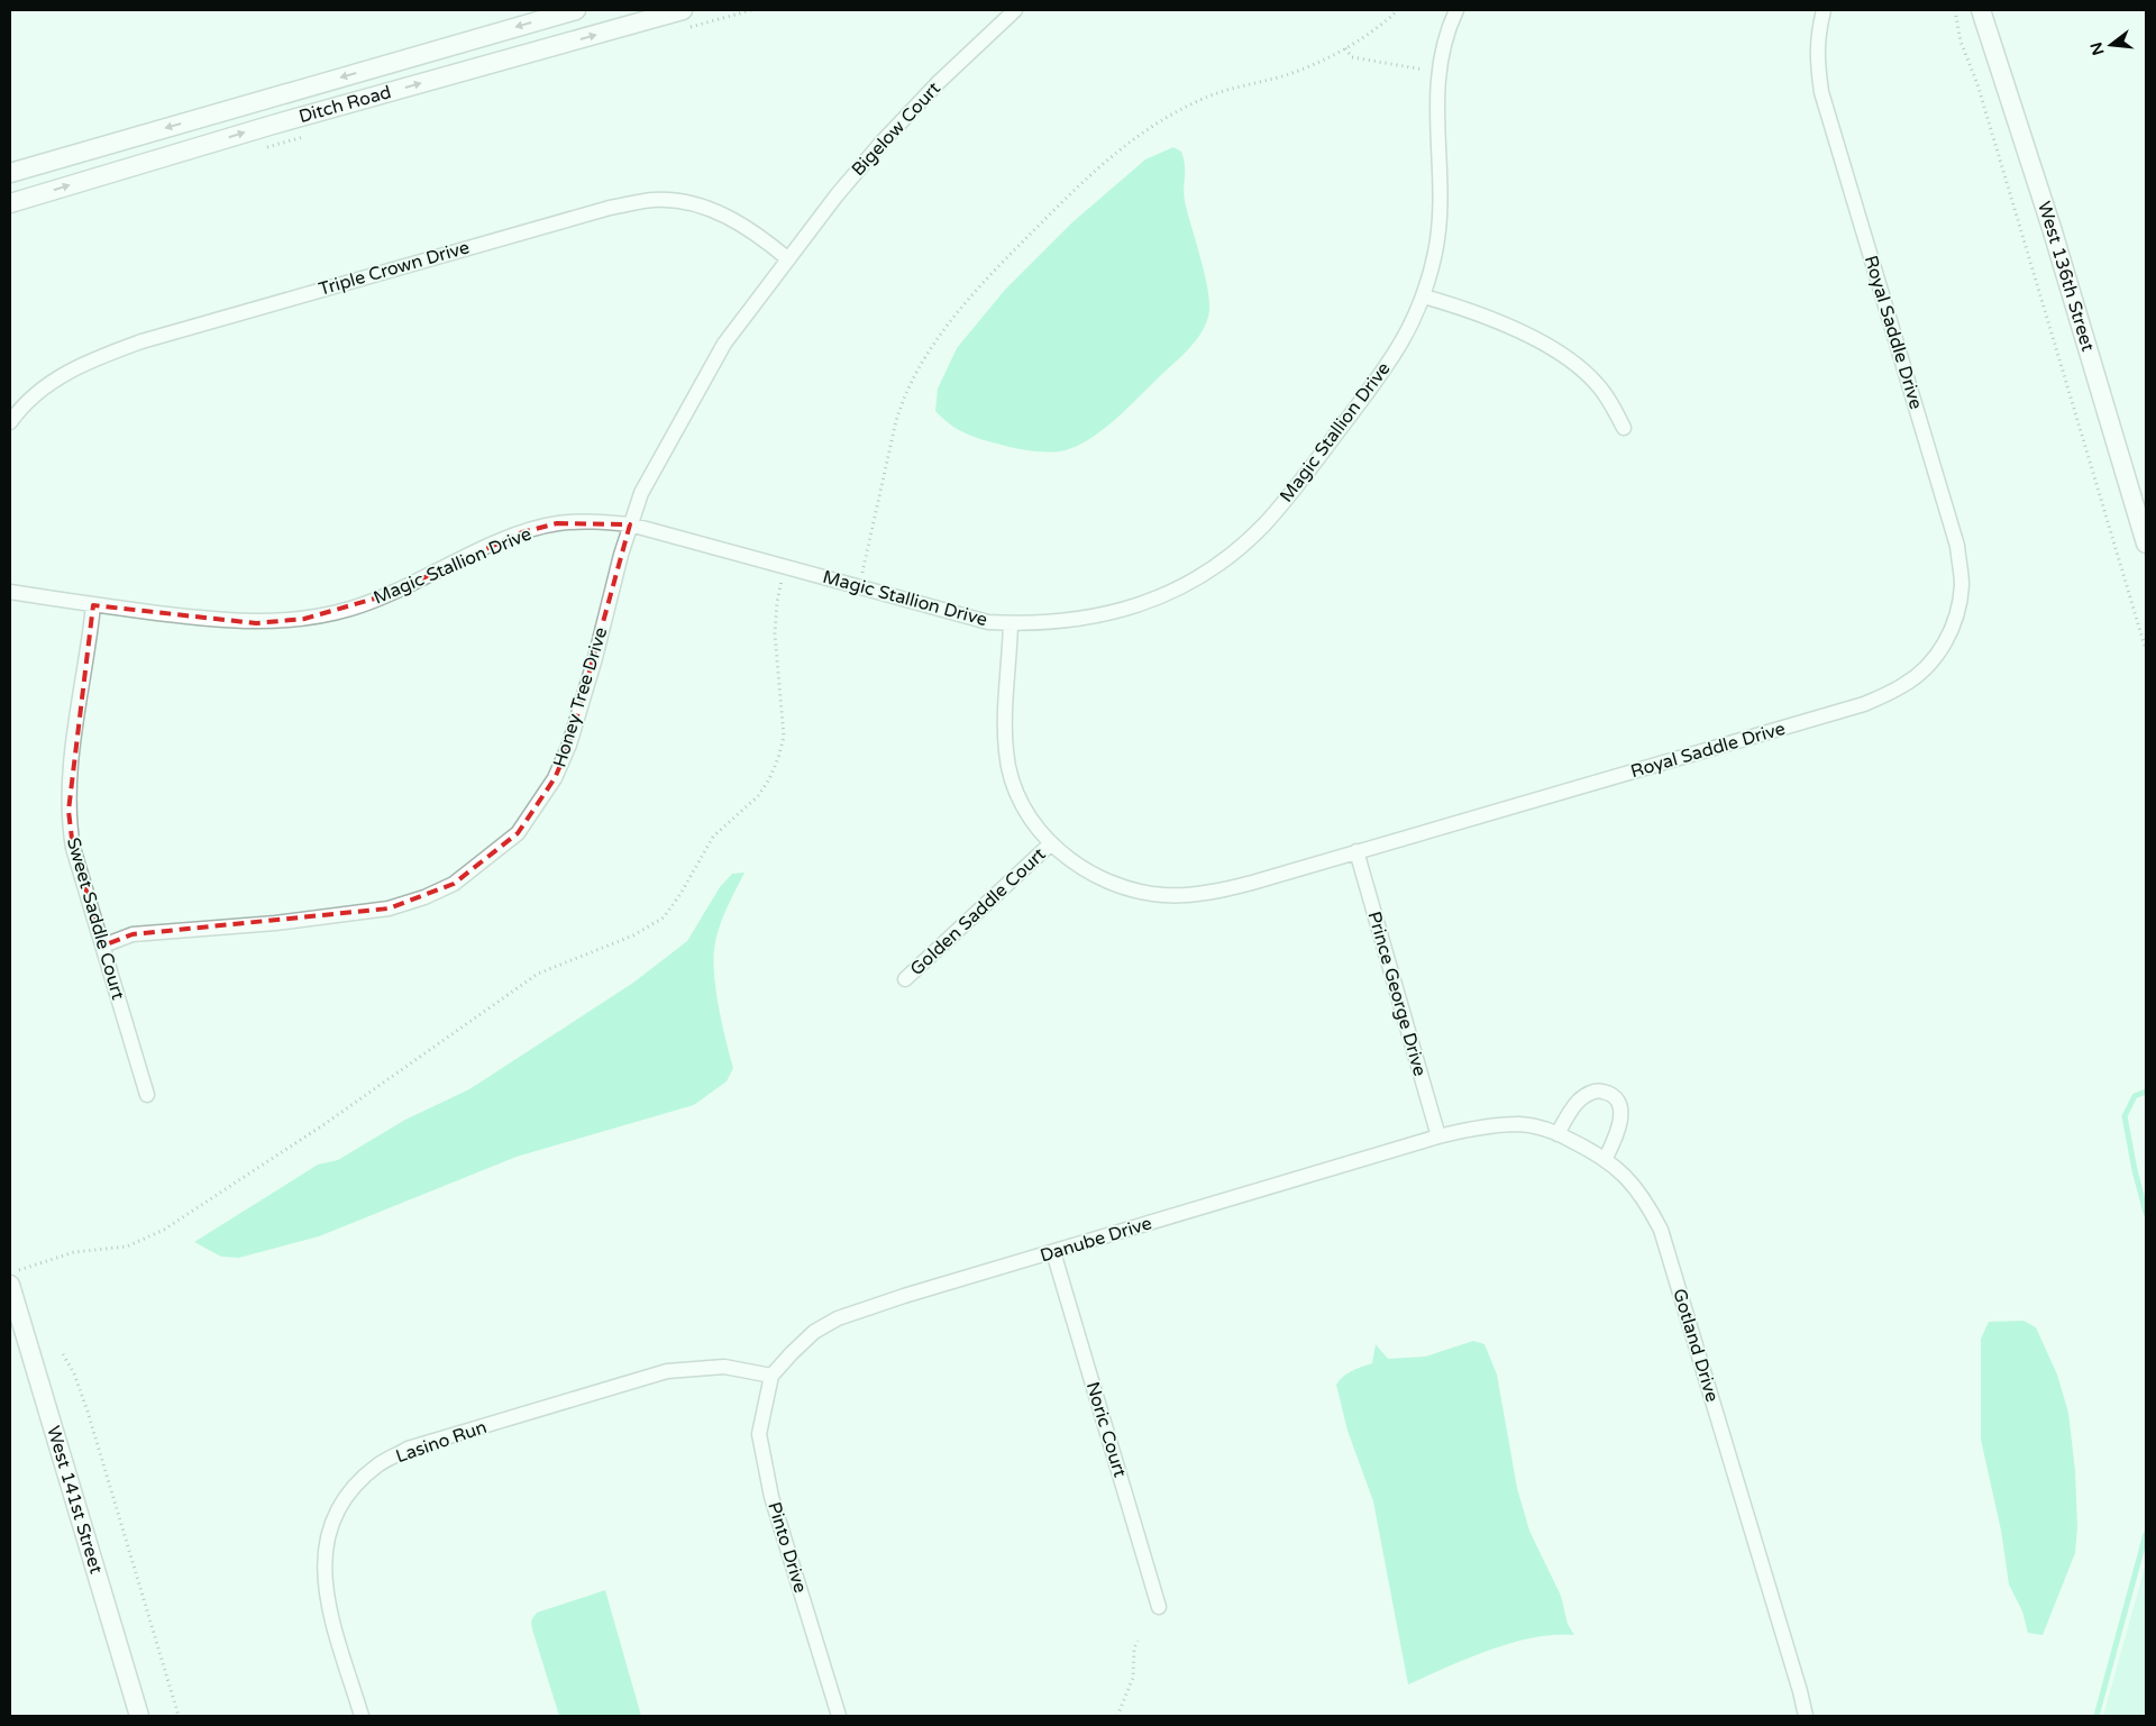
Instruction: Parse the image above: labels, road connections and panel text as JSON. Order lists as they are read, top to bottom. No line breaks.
{"streets":{"street":["Ditch Road","Bigelow Court","Triple Crown Drive","West 136th Street","Royal Saddle Drive","Magic Stallion Drive","Honey Tree Drive","Golden Saddle Court","Sweet Saddle Court","Prince George Drive","Danube Drive","Gotland Drive","Noric Court","Lasino Run","West 141st Street","Pinto Drive"]},"crossings":[["Bigelow Court","Triple Crown Drive"],["Bigelow Court","Honey Tree Drive"],["Triple Crown Drive","Honey Tree Drive"],["Royal Saddle Drive","Magic Stallion Drive"],["Royal Saddle Drive","Golden Saddle Court"],["Royal Saddle Drive","Prince George Drive"],["Magic Stallion Drive","Honey Tree Drive"],["Magic Stallion Drive","Sweet Saddle Court"],["Honey Tree Drive","Sweet Saddle Court"],["Prince George Drive","Danube Drive"],["Prince George Drive","Gotland Drive"],["Danube Drive","Gotland Drive"],["Danube Drive","Noric Court"],["Danube Drive","Lasino Run"],["Danube Drive","Pinto Drive"],["Lasino Run","Pinto Drive"]],"north":"left"}
